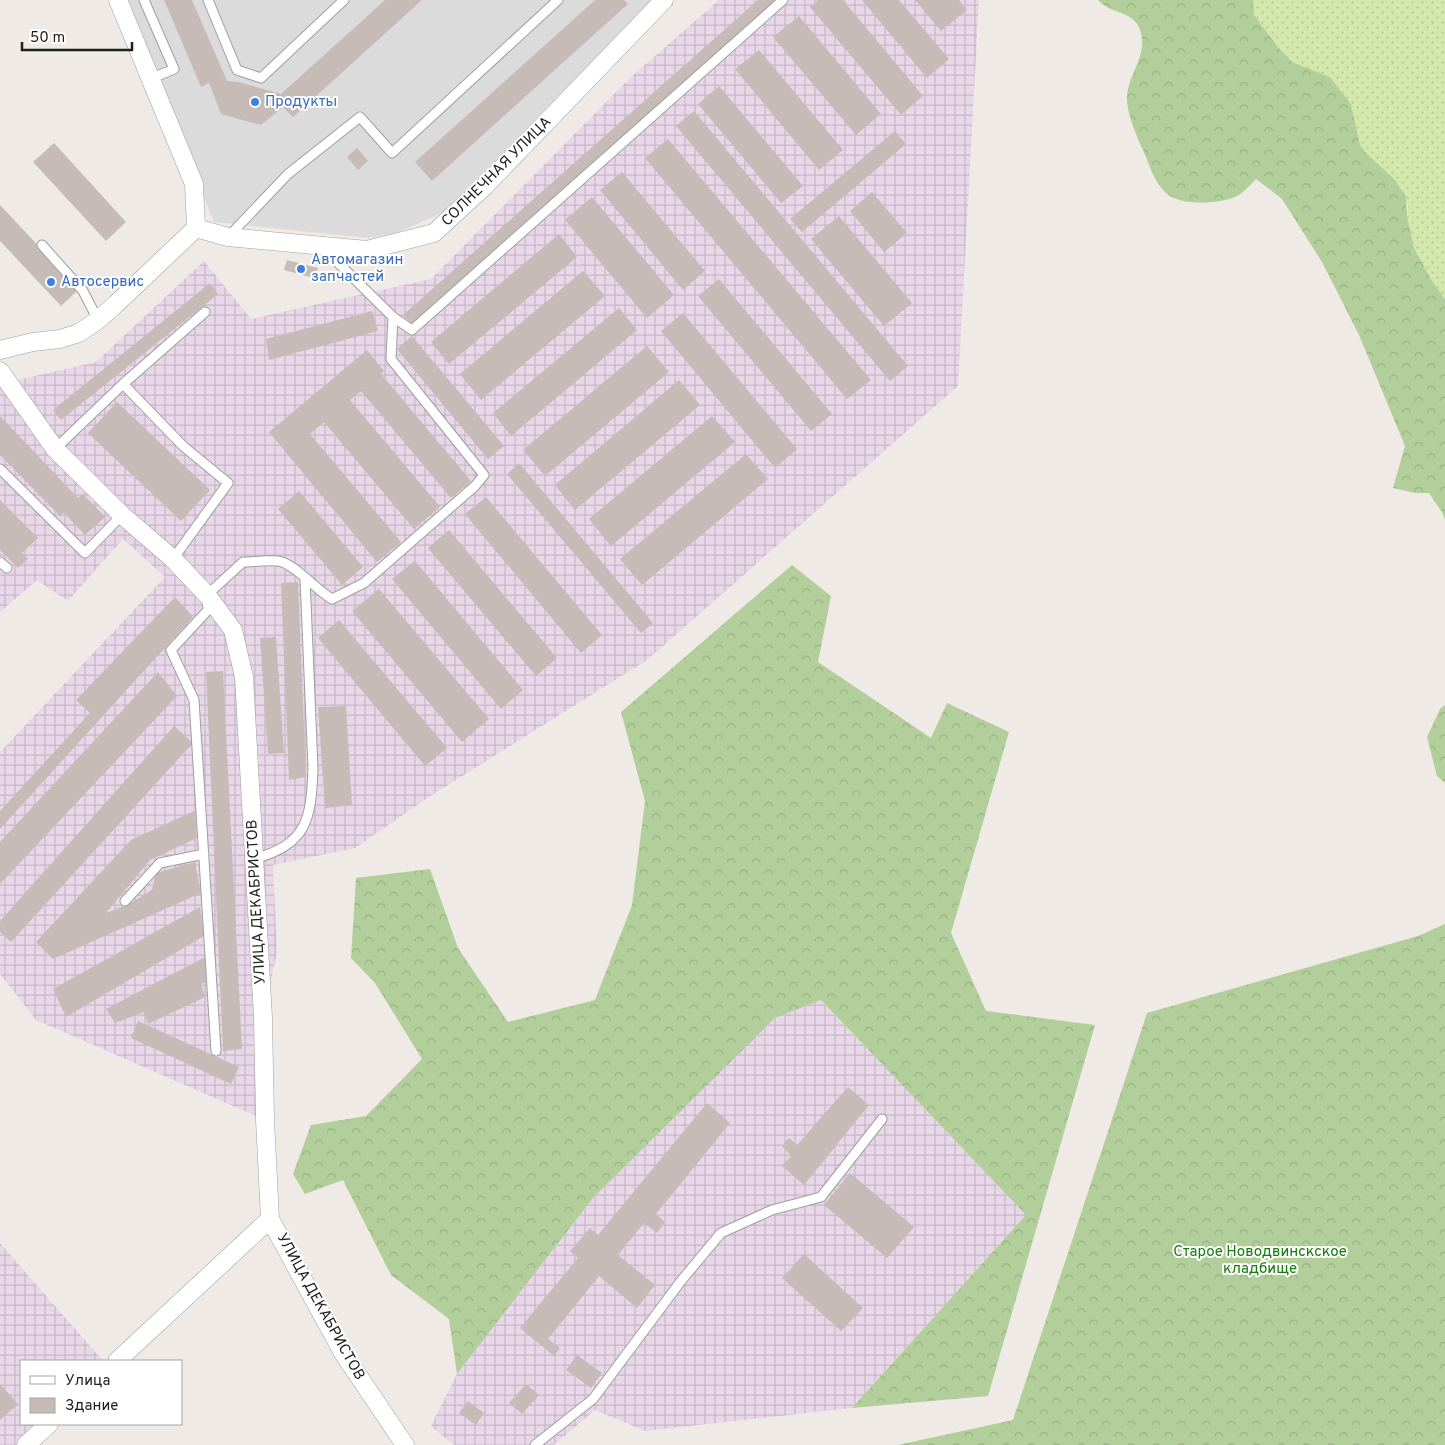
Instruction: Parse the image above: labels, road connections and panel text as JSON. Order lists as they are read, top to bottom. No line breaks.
{"streets":{"street":["СОЛНЕЧНАЯ УЛИЦА","УЛИЦА ДЕКАБРИСТОВ"]},"parks":["Старое Новодвинскское кладбище"],"places":["Продукты","Автомагазин запчастей","Автосервис"],"legend":["Улица","Здание"],"scale_bar":"50 m"}
